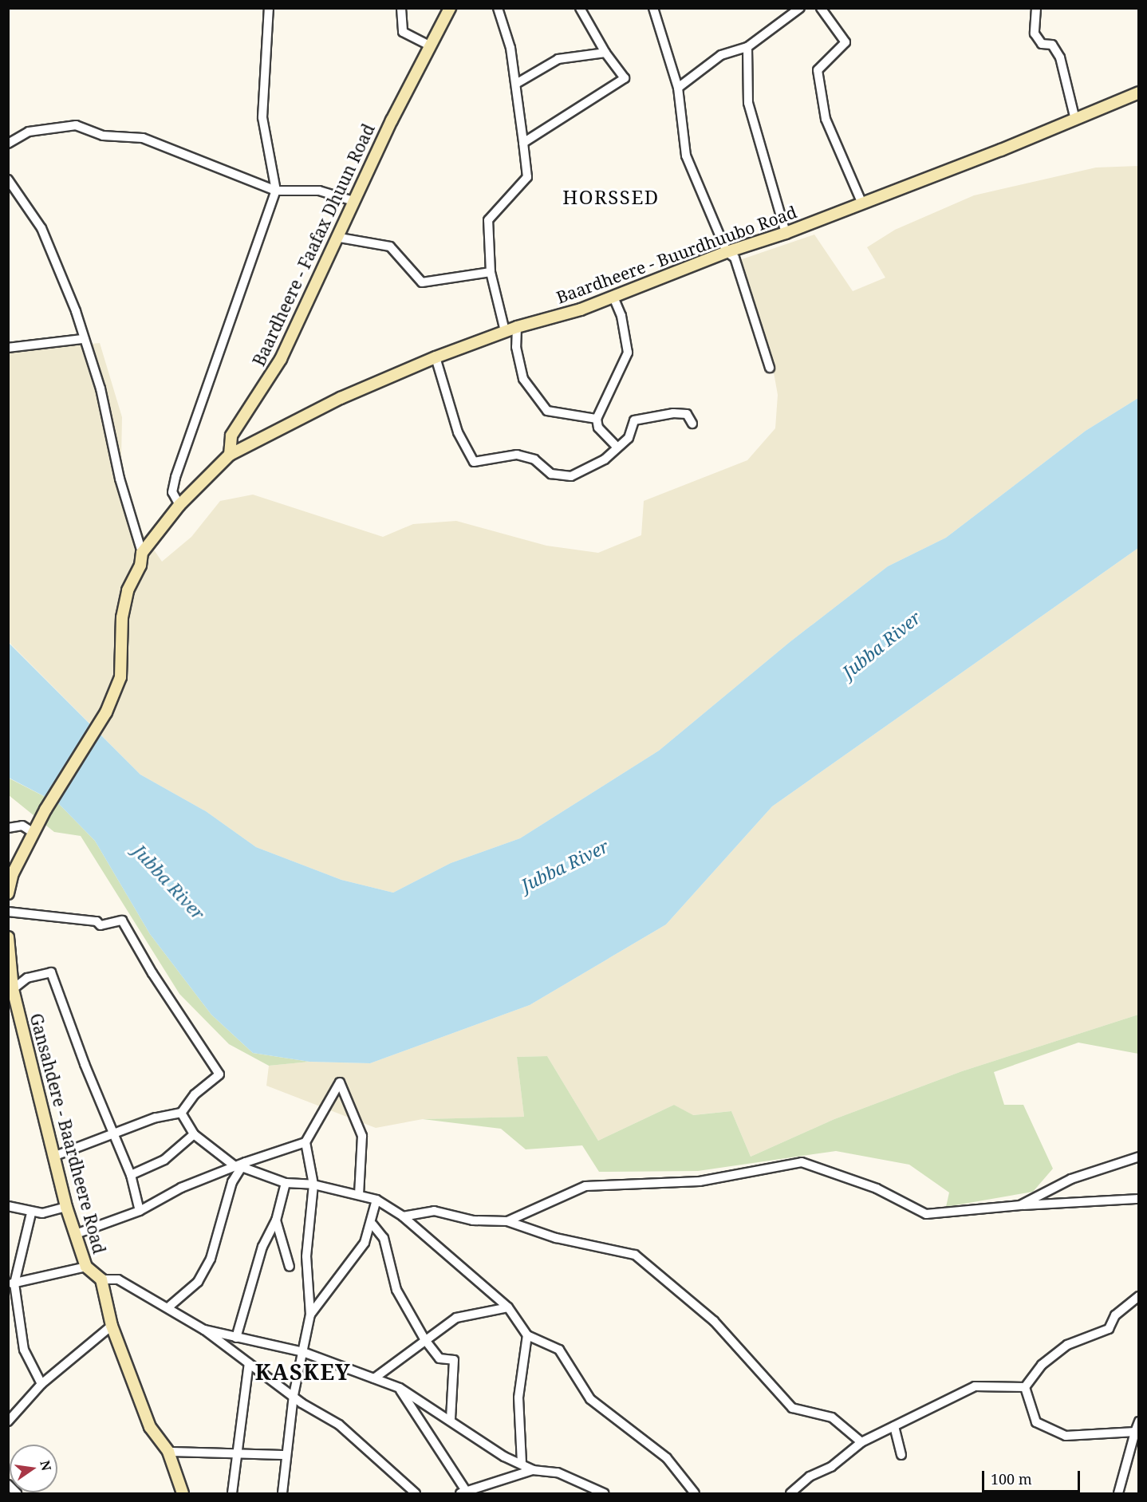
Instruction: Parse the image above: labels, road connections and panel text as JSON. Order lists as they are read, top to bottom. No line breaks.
{"streets":{"main road":["Baardheere - Faafax Dhuun Road","Baardheere - Buurdhuubo Road","Gansahdere - Baardheere Road"]},"crossings":[["Baardheere - Faafax Dhuun Road","Baardheere - Buurdhuubo Road"]],"districts":["HORSSED","KASKEY"],"water":["Jubba River"],"scale_bar":"100 m","north":"right"}
